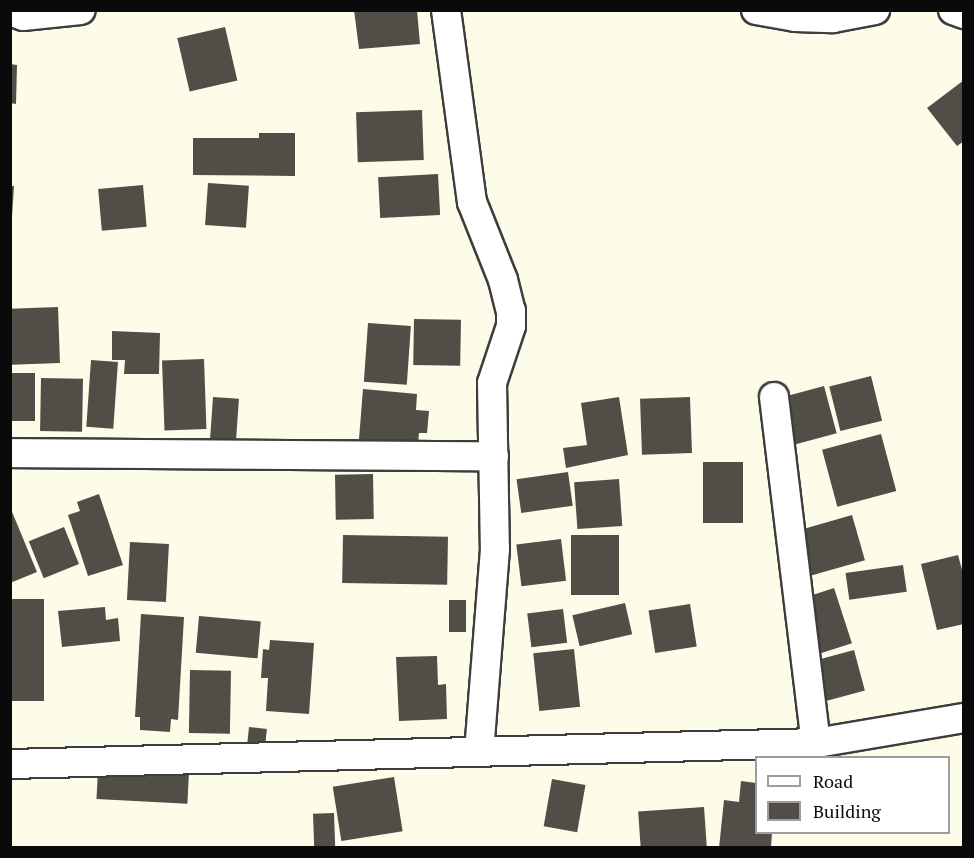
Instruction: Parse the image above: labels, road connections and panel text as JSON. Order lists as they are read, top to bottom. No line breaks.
{"legend":["Road","Building"]}
